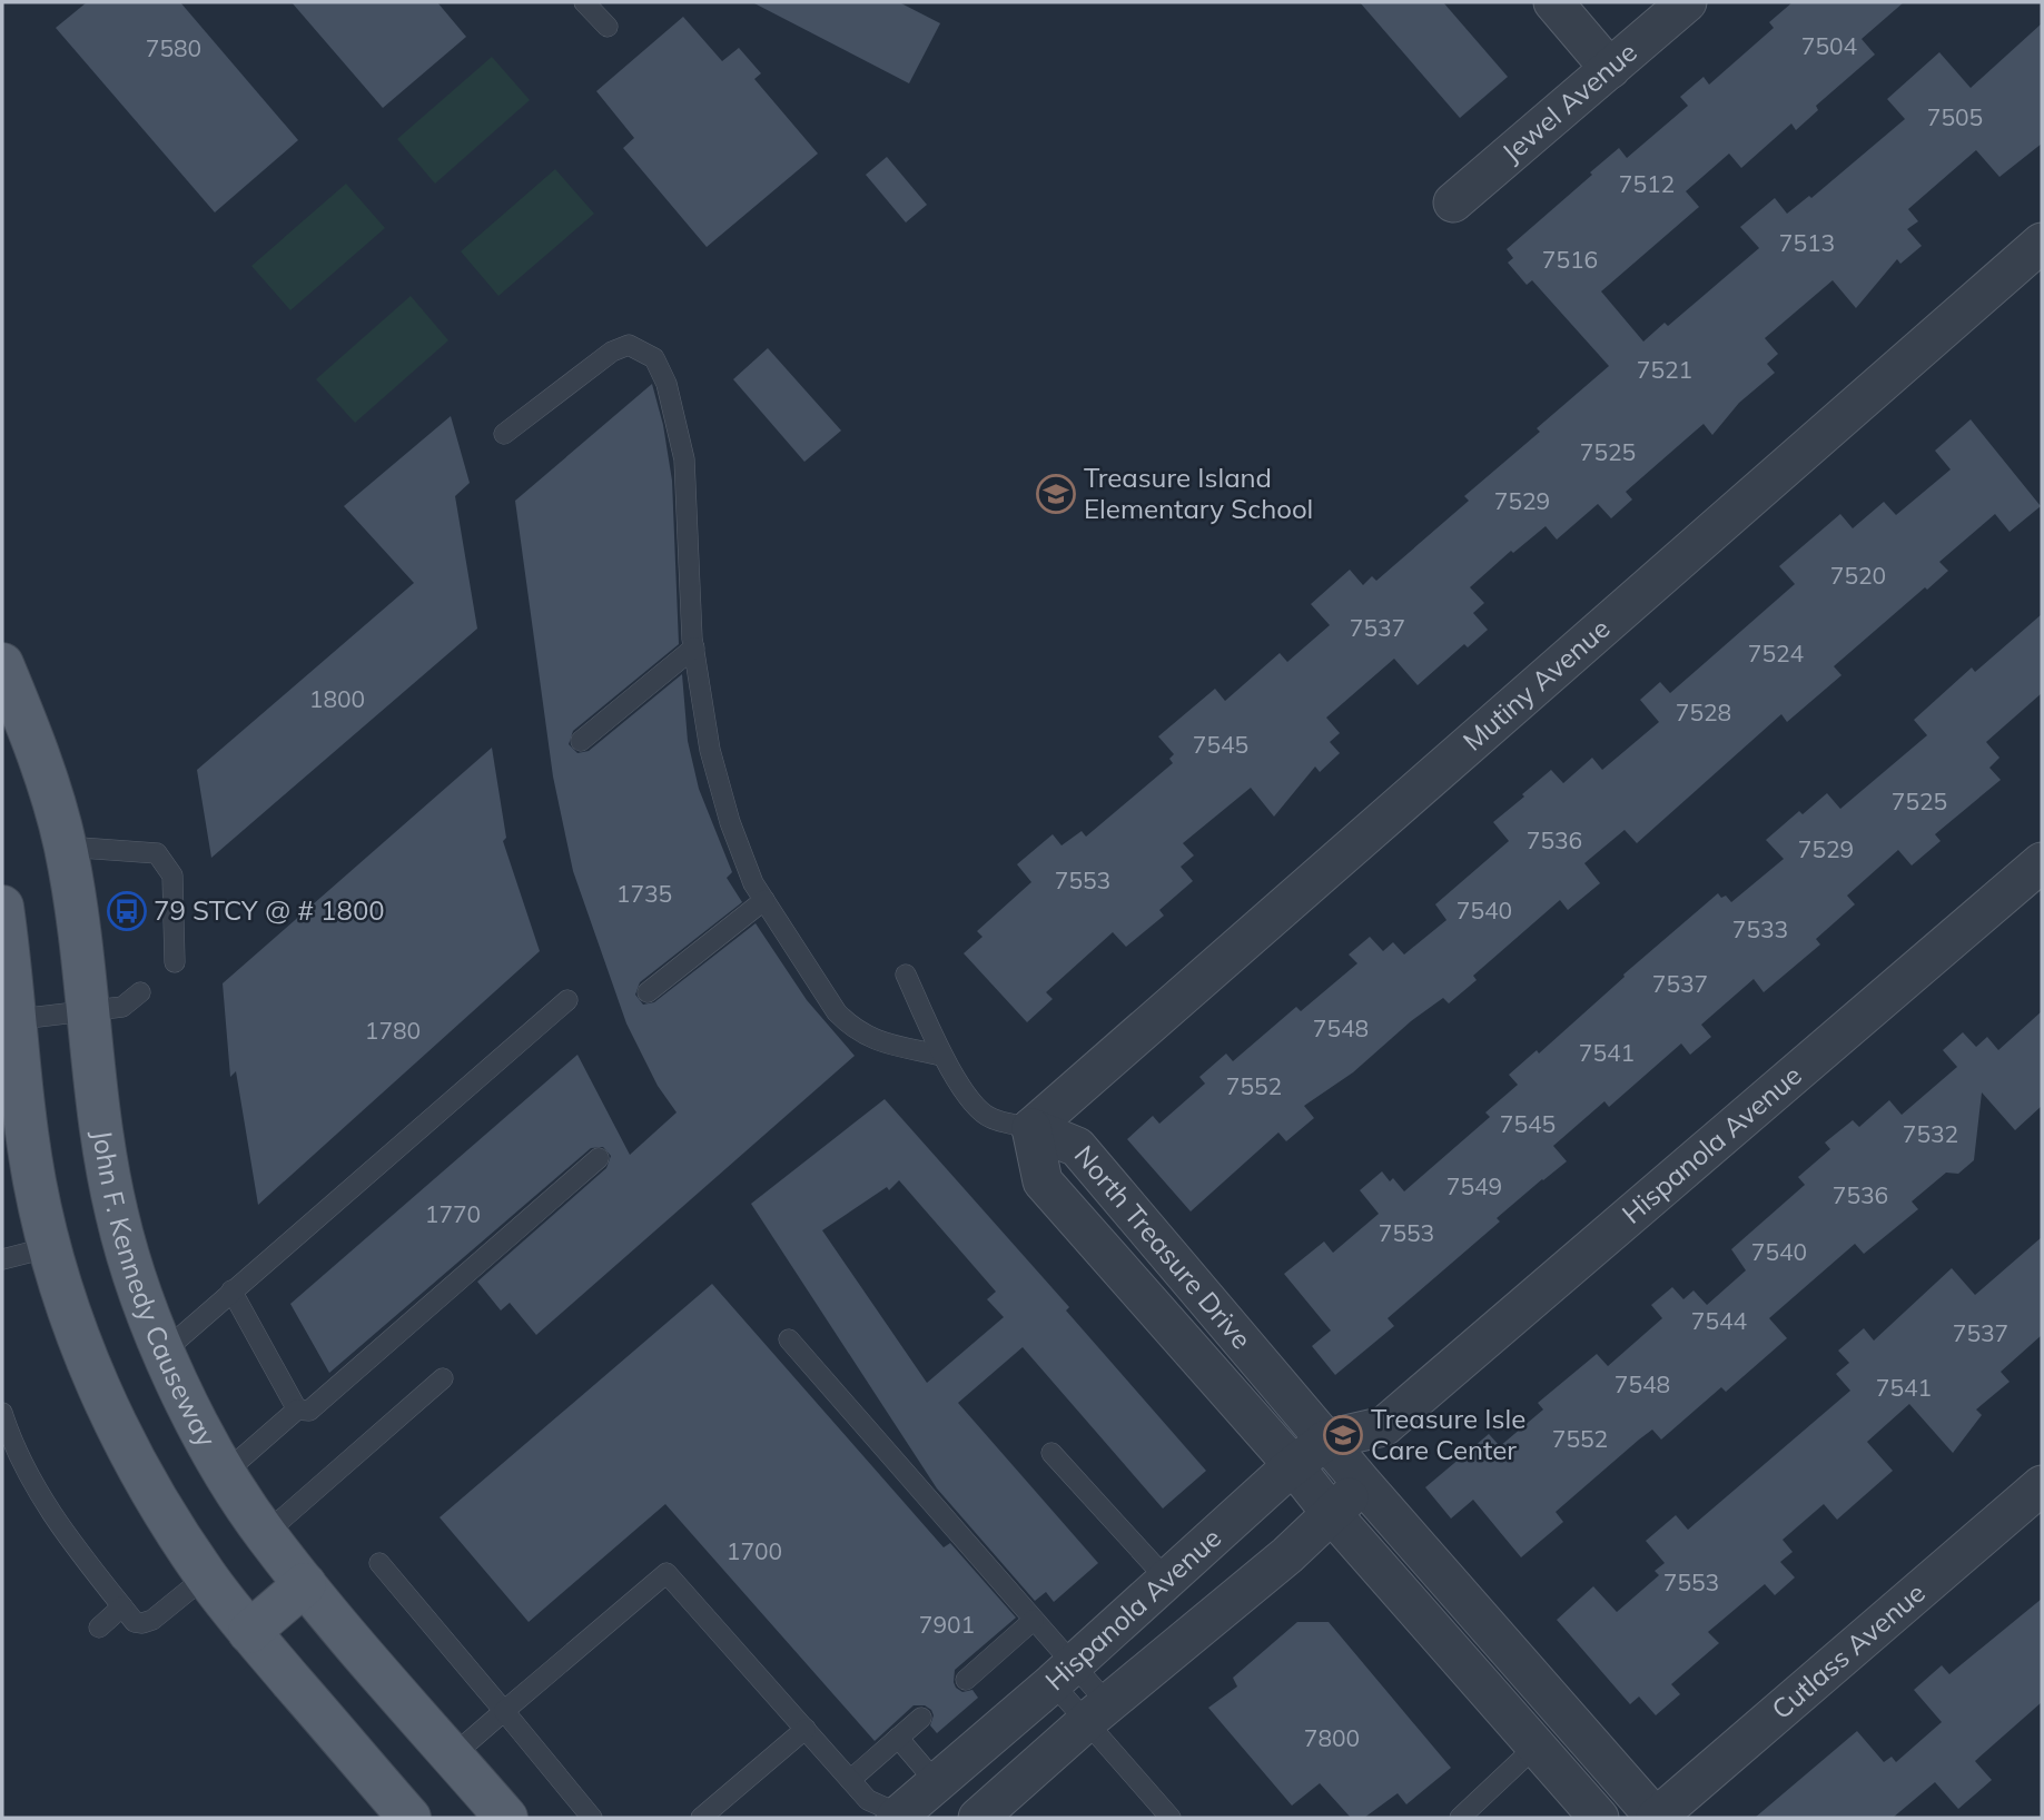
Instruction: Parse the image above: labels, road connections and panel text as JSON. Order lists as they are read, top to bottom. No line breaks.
{"streets":{"main road":["John F. Kennedy Causeway"],"street":["Jewel Avenue","Mutiny Avenue","Hispanola Avenue","North Treasure Drive","Cutlass Avenue"]},"crossings":[["Mutiny Avenue","North Treasure Drive"],["Hispanola Avenue","North Treasure Drive"],["North Treasure Drive","Cutlass Avenue"]],"places":{"school or university":["Treasure Island Elementary School","Treasure Isle Care Center"],"bus stop":["79 STCY @ # 1800"]},"house_numbers":["7504","7580","7505","7512","7513","7516","7521","7525","7529","7520","7537","7524","1800","7528","7545","7525","7536","7529","7553","1735","7540","7533","7537","7548","1780","7541","7552","7545","7532","7549","7536","1770","7553","7540","7544","7537","7548","7541","7552","1700","7553","7901","7800"]}
